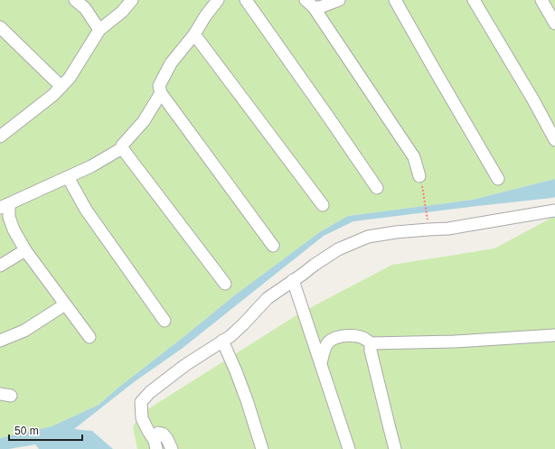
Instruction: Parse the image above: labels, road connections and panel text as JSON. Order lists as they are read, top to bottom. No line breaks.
{"scale_bar":"50 m"}
